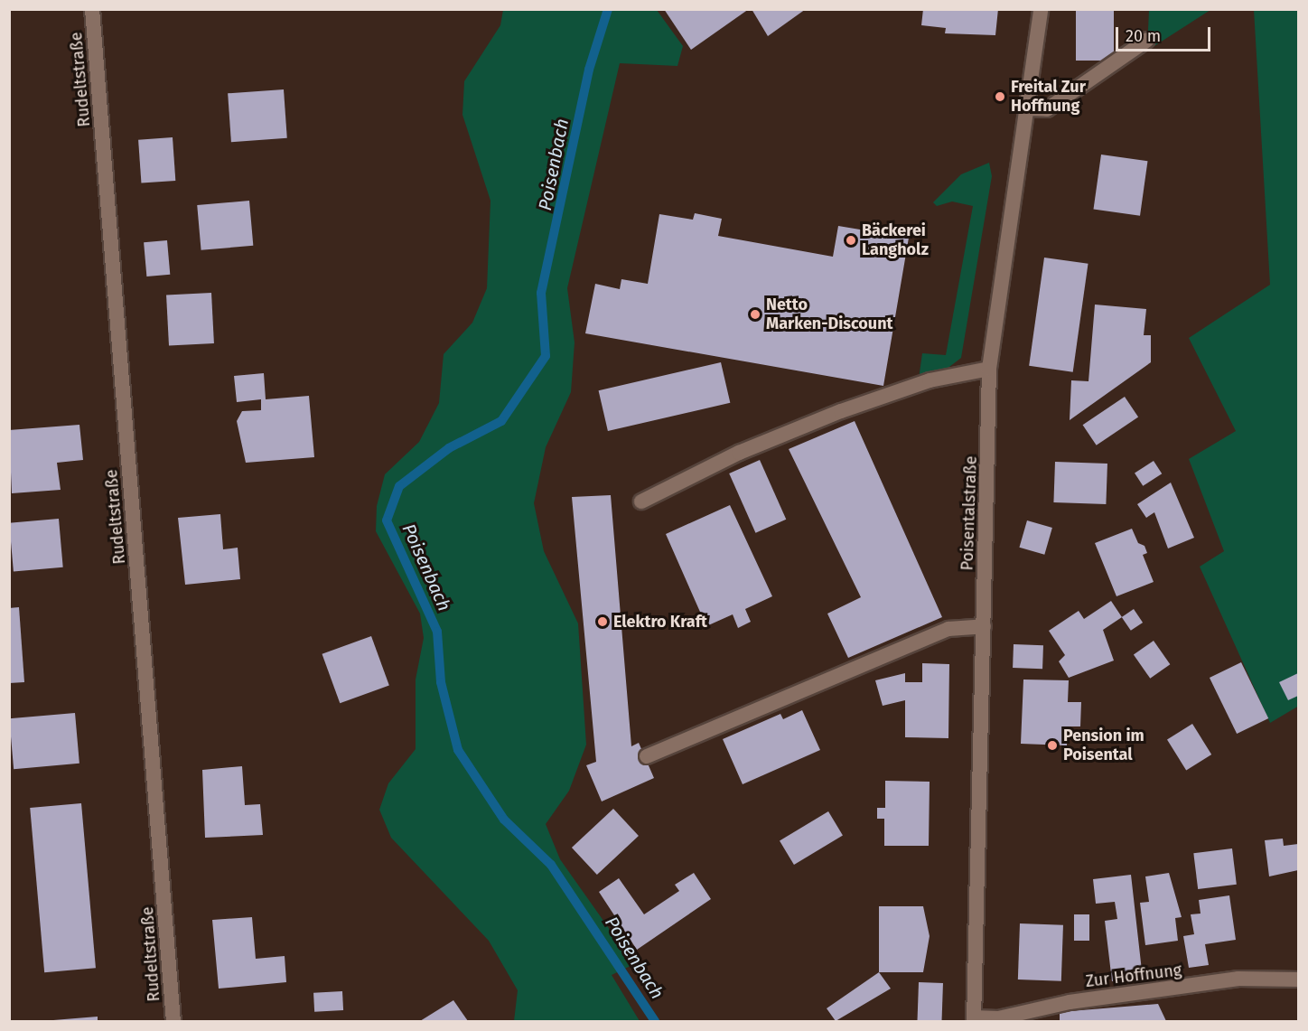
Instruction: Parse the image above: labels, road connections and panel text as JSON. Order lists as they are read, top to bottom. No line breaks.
{"streets":{"street":["Rudeltstraße","Poisentalstraße","Zur Hoffnung"]},"crossings":[["Poisentalstraße","Zur Hoffnung"]],"water":["Poisenbach"],"places":["Freital Zur Hoffnung","Bäckerei Langholz","Netto Marken-Discount","Elektro Kraft","Pension im Poisental"],"scale_bar":"20 m"}
